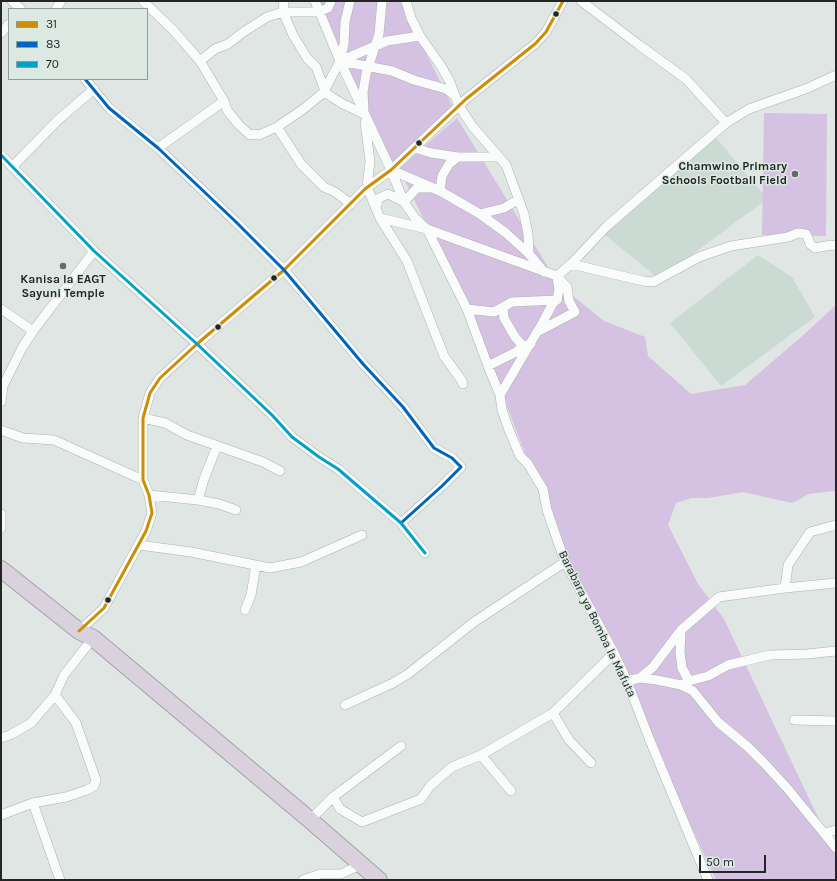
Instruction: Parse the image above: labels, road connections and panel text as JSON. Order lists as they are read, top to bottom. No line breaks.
{"streets":{"street":["Barabara ya Bomba la Mafuta"]},"places":["Chamwino Primary Schools Football Field","Kanisa la EAGT Sayuni Temple"],"lines":["transit line 31","transit line 83","transit line 70"],"legend":["31","83","70"],"scale_bar":"50 m"}
